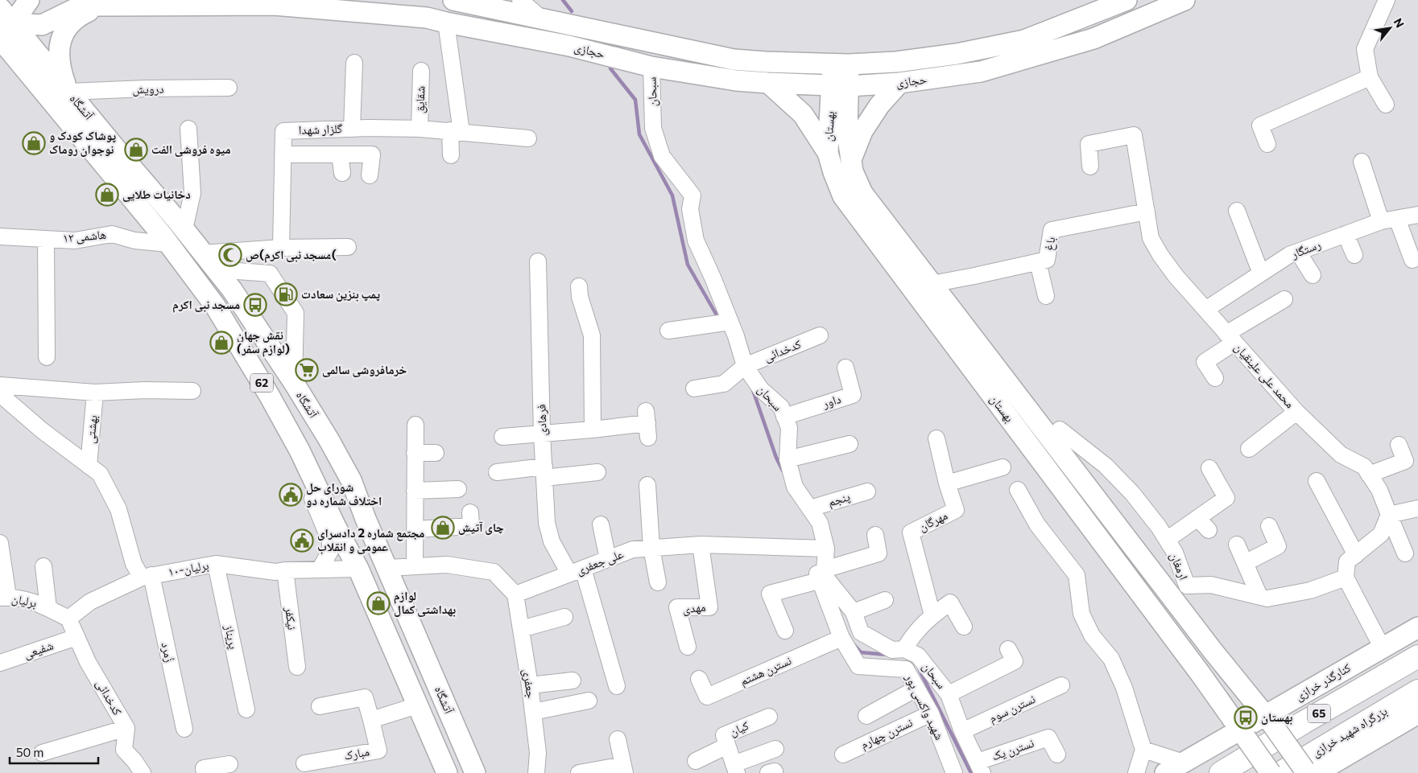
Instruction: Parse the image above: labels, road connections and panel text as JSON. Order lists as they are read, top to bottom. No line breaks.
{"streets":{"highway":["65","بزرگراه شهید خرازی"],"main road":["حجازی","آتشگاه","بهستان","62","کنارگذر خرازی"],"street":["درویش","سبحان","شقایق","گلزار شهدا","۱۲ هاشمی","باغ","رستگار","کدخدائی","محمد علی علینقیان","داور","فرهادی","بهشتی","پنجم","مهرگان","علی جعفری","ارمغان","۱۰-برلیان","برلیان","مهدی","نیکفر","پریناز","شفیعی","زُمرد","نسترن هشتم","جعفری","شهید واکسی پور","نسترن سوم","کیان","نسترن چهارم","نسترن یک","مبارک"]},"crossings":[["حجازی","سبحان"],["حجازی","آتشگاه"],["حجازی","بهستان"],["درویش","آتشگاه"],["سبحان","کدخدائی"],["سبحان","داور"],["سبحان","پنجم"],["سبحان","علی جعفری"],["سبحان","شهید واکسی پور"],["سبحان","نسترن سوم"],["سبحان","نسترن یک"],["شقایق","گلزار شهدا"],["آتشگاه","۱۲ هاشمی"],["بهستان","باغ"],["بهستان","کنارگذر خرازی"],["باغ","محمد علی علینقیان"],["رستگار","محمد علی علینقیان"],["کدخدائی","۱۰-برلیان"],["کدخدائی","برلیان"],["کدخدائی","شفیعی"],["فرهادی","علی جعفری"],["بهشتی","زُمرد"],["علی جعفری","مهدی"],["علی جعفری","جعفری"],["علی جعفری","شهید واکسی پور"],["۱۰-برلیان","برلیان"],["۱۰-برلیان","نیکفر"],["۱۰-برلیان","پریناز"],["۱۰-برلیان","زُمرد"],["نسترن هشتم","شهید واکسی پور"],["شهید واکسی پور","نسترن چهارم"]],"places":{"shop":["پوشاک کودک و نوجوان روماک","میوه فروشی الفت","دخانیات طلایی","نقش جهان (لوازم سفر)","چای آتیش","لوازم بهداشتی کمال"],"mosque":["مسجد نبی اکرم)ص("],"fuel station":["پمپ بنزین سعادت"],"bus stop":["مسجد نبی اکرم","بهستان"],"supermarket":["خرمافروشی سالمی"],"public building":["شورای حل اختلاف شماره دو","مجتمع شماره 2 دادسرای عمومی و انقلاب"]},"scale_bar":"50 m","north":"top right"}
